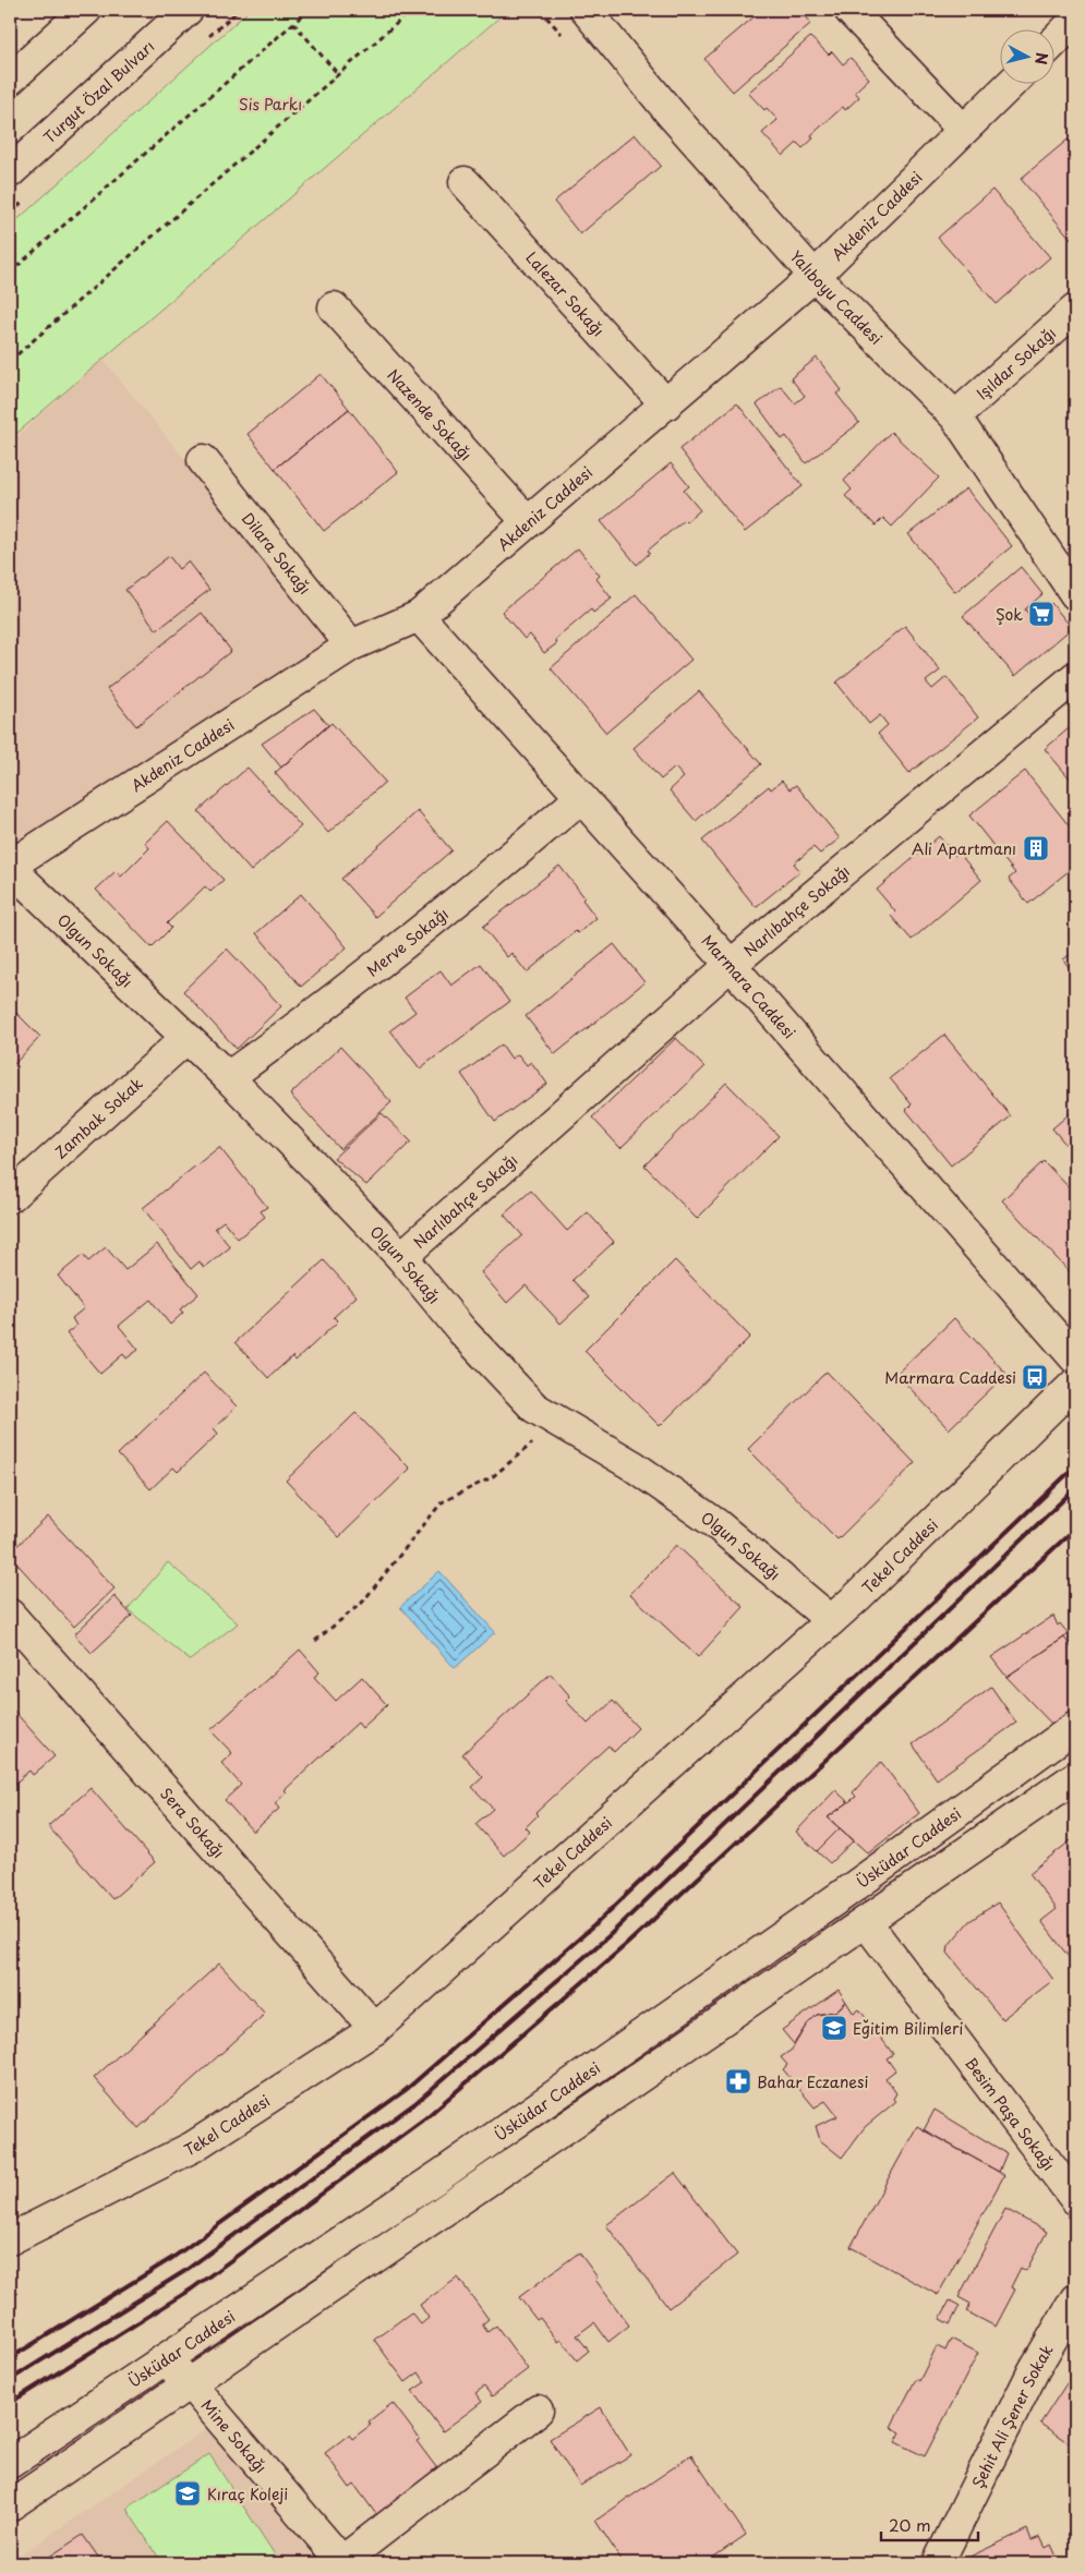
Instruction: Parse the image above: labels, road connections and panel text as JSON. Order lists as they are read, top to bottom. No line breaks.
{"streets":{"main road":["Turgut Özal Bulvarı","Akdeniz Caddesi","Lalezar Sokağı","Yalıboyu Caddesi","Işıldar Sokağı","Nazende Sokağı","Dilara Sokağı","Narlıbahçe Sokağı","Merve Sokağı","Olgun Sokağı","Marmara Caddesi","Zambak Sokak","Tekel Caddesi","Sera Sokağı","Üsküdar Caddesi","Besim Paşa Sokağı","Şehit Ali Şener Sokak","Mine Sokağı"]},"crossings":[["Akdeniz Caddesi","Lalezar Sokağı"],["Akdeniz Caddesi","Yalıboyu Caddesi"],["Akdeniz Caddesi","Nazende Sokağı"],["Akdeniz Caddesi","Dilara Sokağı"],["Akdeniz Caddesi","Olgun Sokağı"],["Akdeniz Caddesi","Marmara Caddesi"],["Yalıboyu Caddesi","Işıldar Sokağı"],["Narlıbahçe Sokağı","Olgun Sokağı"],["Narlıbahçe Sokağı","Marmara Caddesi"],["Merve Sokağı","Olgun Sokağı"],["Merve Sokağı","Marmara Caddesi"],["Olgun Sokağı","Zambak Sokak"],["Olgun Sokağı","Tekel Caddesi"],["Tekel Caddesi","Sera Sokağı"],["Üsküdar Caddesi","Besim Paşa Sokağı"],["Üsküdar Caddesi","Mine Sokağı"]],"parks":["Sis Parkı"],"places":{"supermarket":["Şok"],"building":["Ali Apartmanı"],"bus stop":["Marmara Caddesi"],"school or university":["Eğitim Bilimleri","Kıraç Koleji"],"pharmacy":["Bahar Eczanesi"]},"scale_bar":"20 m","north":"right"}
